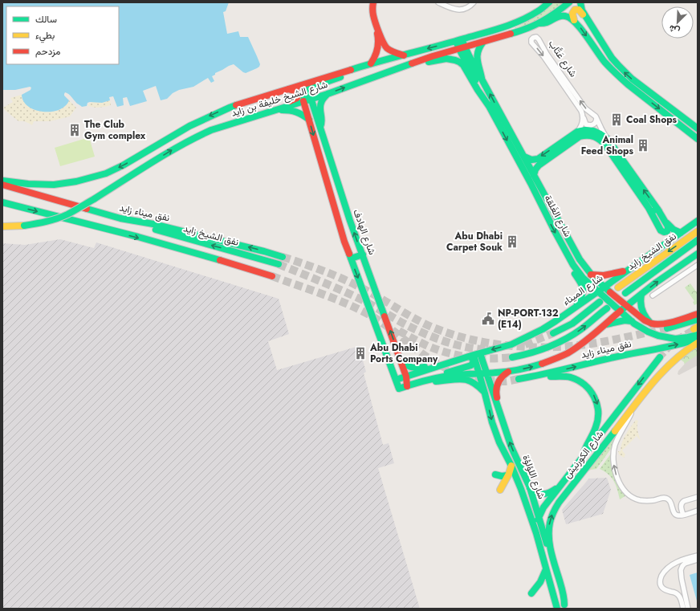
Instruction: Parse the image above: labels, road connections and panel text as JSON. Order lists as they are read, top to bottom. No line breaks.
{"streets":{"main road":["شارع عَتَّاب","شارع الشيخ خليفة بن زايد","نفق ميناء زايد","شارع الغَلقة","شارع الهادف","نفق الشيخ زايد","شارع الميناء","شارع الكورنيش","شارع اللؤلؤة"]},"crossings":[["شارع عَتَّاب","شارع الغَلقة"],["شارع عَتَّاب","شارع الميناء"],["شارع الشيخ خليفة بن زايد","شارع الغَلقة"],["شارع الشيخ خليفة بن زايد","شارع الهادف"],["نفق ميناء زايد","نفق الشيخ زايد"],["نفق ميناء زايد","شارع الكورنيش"],["شارع الغَلقة","شارع الميناء"],["شارع الهادف","شارع الميناء"],["شارع الميناء","شارع اللؤلؤة"],["شارع الكورنيش","شارع اللؤلؤة"]],"places":{"building":["Coal Shops","The Club Gym complex","Animal Feed Shops","Abu Dhabi Carpet Souk","Abu Dhabi Ports Company"],"public building":["NP-PORT-132 (E14)"]},"legend":["سالك","بطيء","مزدحم"],"north":"bottom left"}
